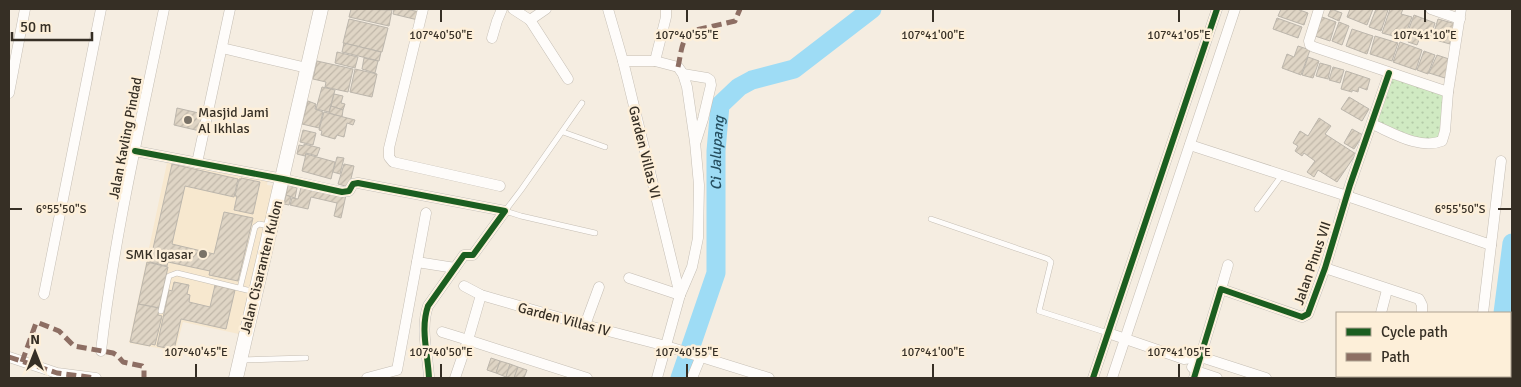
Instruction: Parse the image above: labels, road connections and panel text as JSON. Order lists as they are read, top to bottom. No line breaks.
{"streets":{"main road":["Jalan Cisaranten Kulon"],"street":["Jalan Kavling Pindad","Garden Villas VI","Jalan Pinus VII","Garden Villas IV"]},"water":["Ci Jalupang"],"places":["Masjid Jami Al Ikhlas","SMK Igasar"],"legend":["Cycle path","Path"],"scale_bar":"50 m","north":"top","coordinates":["107°40'50\"E","107°40'55\"E","107°41'00\"E","107°41'05\"E","107°41'10\"E","6°55'50\"S","107°40'45\"E"]}
